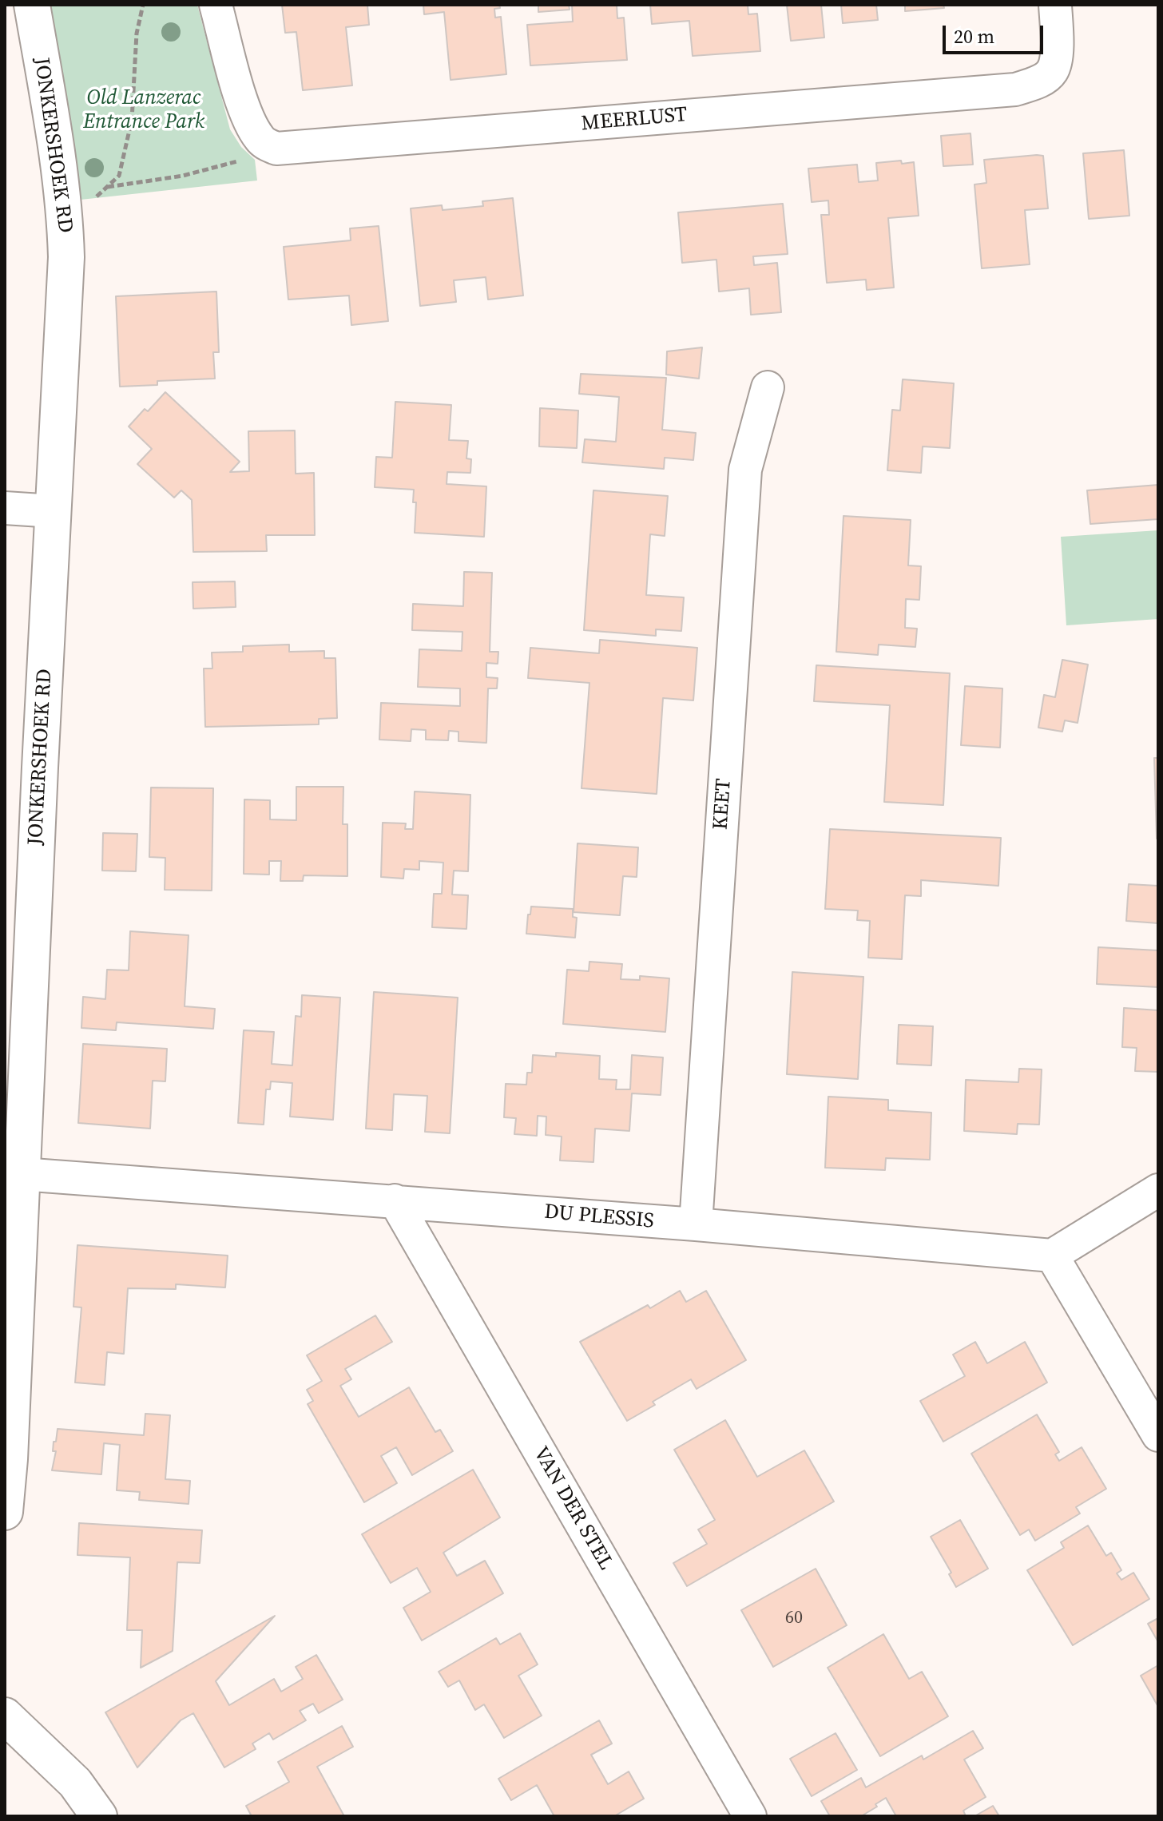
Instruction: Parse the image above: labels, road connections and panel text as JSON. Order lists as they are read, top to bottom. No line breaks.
{"streets":{"street":["MEERLUST","JONKERSHOEK RD","KEET","DU PLESSIS","VAN DER STEL"]},"crossings":[["JONKERSHOEK RD","DU PLESSIS"],["KEET","DU PLESSIS"],["DU PLESSIS","VAN DER STEL"]],"parks":["Old Lanzerac Entrance Park"],"house_numbers":["60"],"scale_bar":"20 m"}
